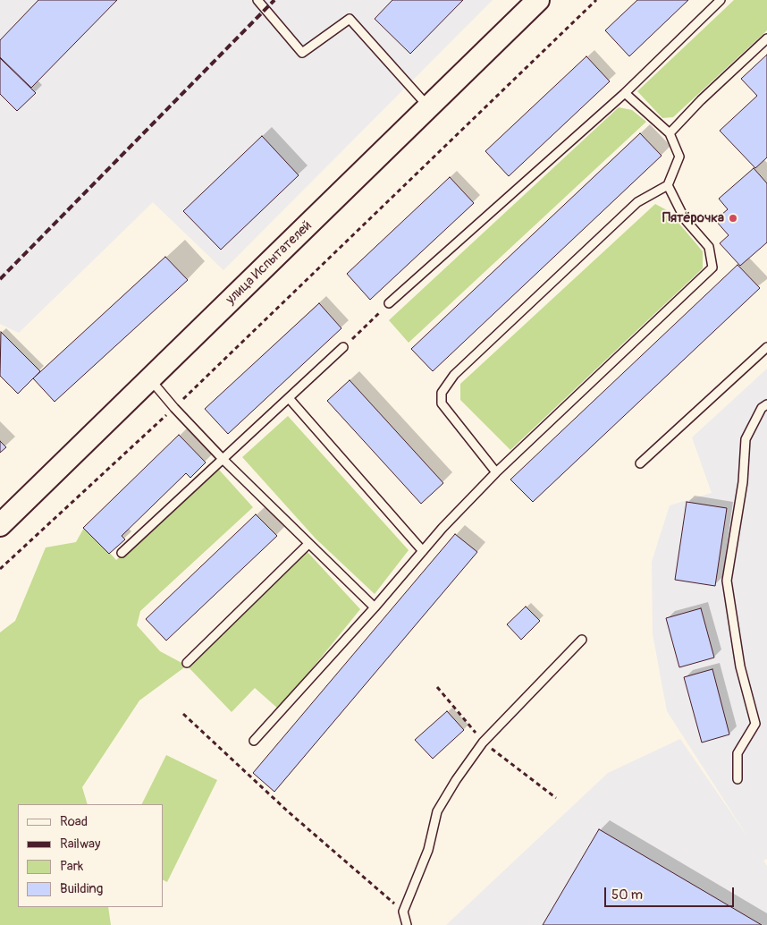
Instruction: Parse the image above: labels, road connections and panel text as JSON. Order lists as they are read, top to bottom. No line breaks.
{"streets":{"main road":["улица Испытателей"]},"places":["Пятёрочка"],"legend":["Road","Railway","Park","Building"],"scale_bar":"50 m"}
